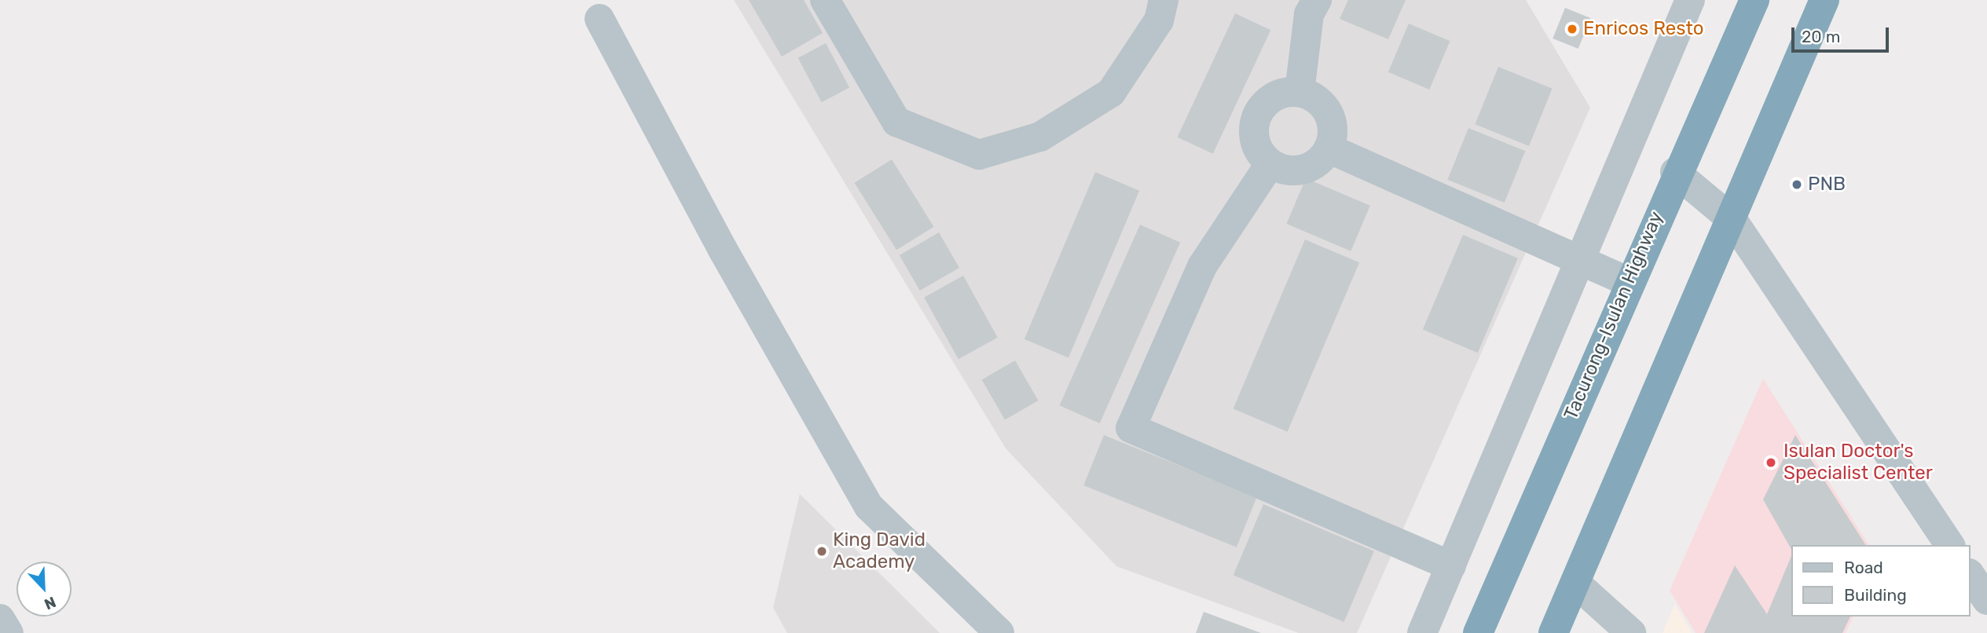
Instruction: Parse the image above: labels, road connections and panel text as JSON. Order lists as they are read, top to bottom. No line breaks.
{"streets":{"highway":["Tacurong-Isulan Highway"]},"places":["Enricos Resto","PNB","Isulan Doctor's Specialist Center","King David Academy"],"legend":["Road","Building"],"scale_bar":"20 m","north":"bottom right"}
